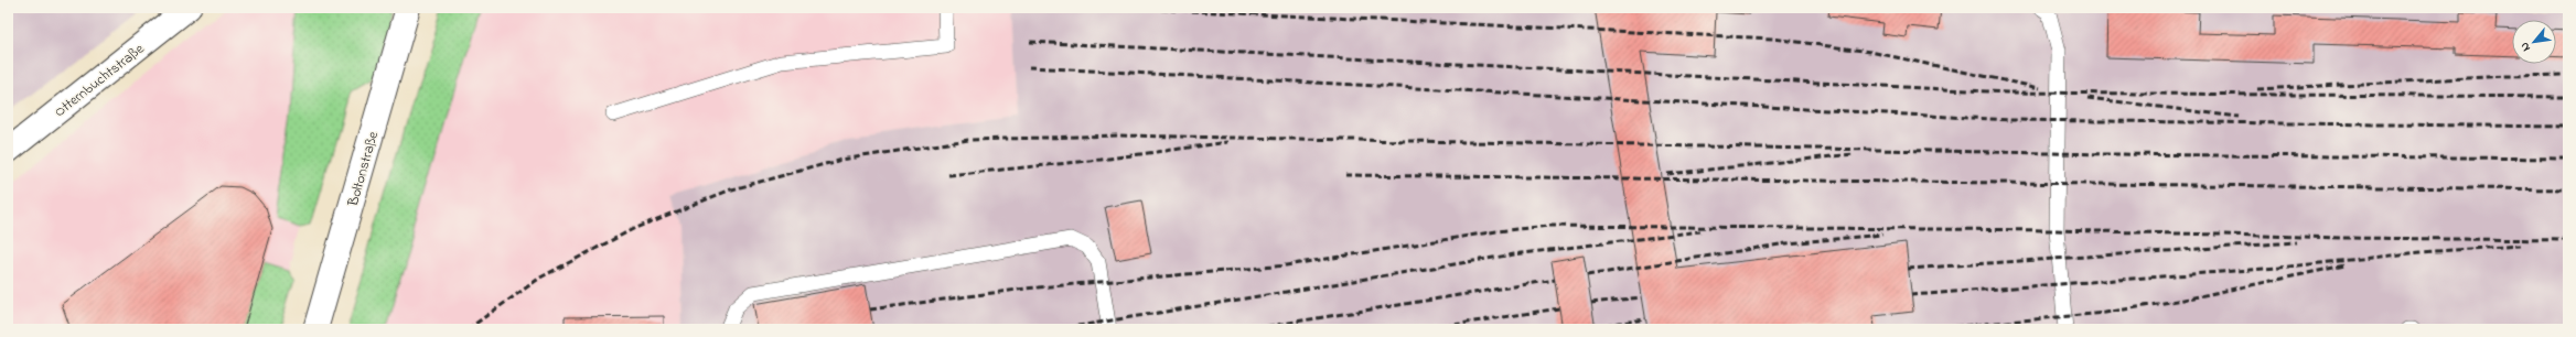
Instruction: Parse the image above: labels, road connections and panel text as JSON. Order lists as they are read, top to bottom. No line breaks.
{"streets":{"street":["Otternbuchtstraße","Boltonstraße"]},"north":"bottom left"}
